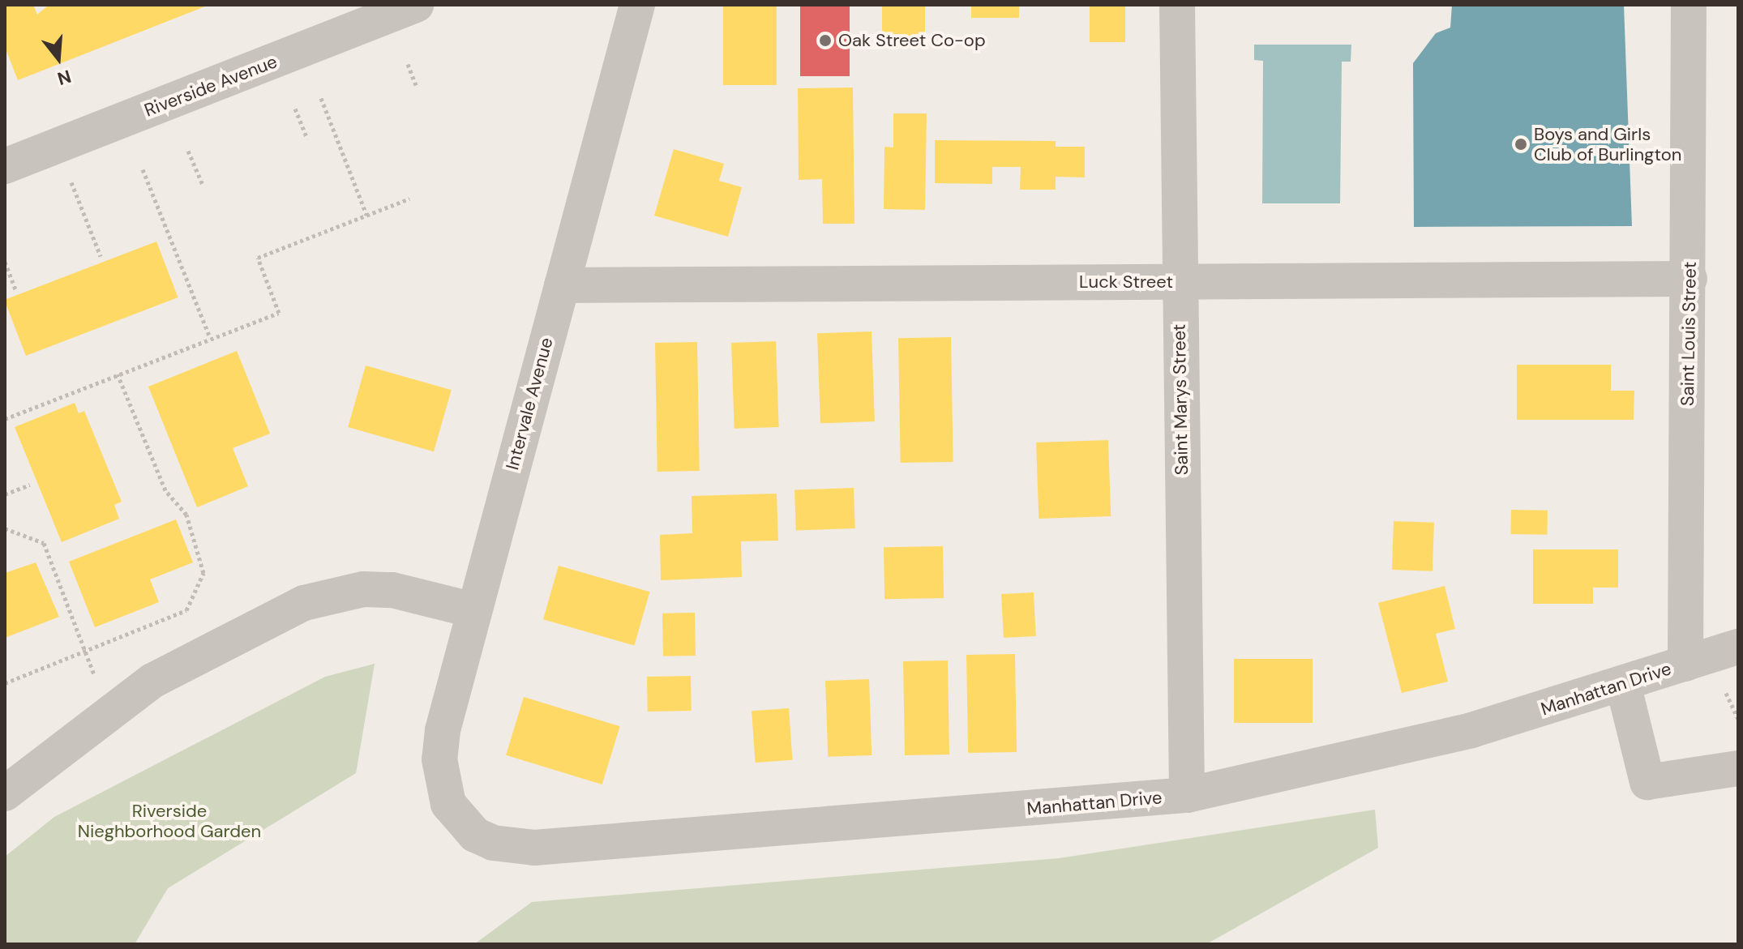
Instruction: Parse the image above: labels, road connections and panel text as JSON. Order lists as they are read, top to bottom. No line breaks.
{"streets":{"street":["Riverside Avenue","Luck Street","Saint Louis Street","Saint Marys Street","Intervale Avenue","Manhattan Drive"]},"crossings":[["Luck Street","Saint Louis Street"],["Luck Street","Saint Marys Street"],["Luck Street","Intervale Avenue"],["Saint Louis Street","Manhattan Drive"],["Saint Marys Street","Manhattan Drive"],["Intervale Avenue","Manhattan Drive"]],"parks":["Riverside Nieghborhood Garden"],"places":["Oak Street Co-op","Boys and Girls Club of Burlington"],"north":"bottom"}
